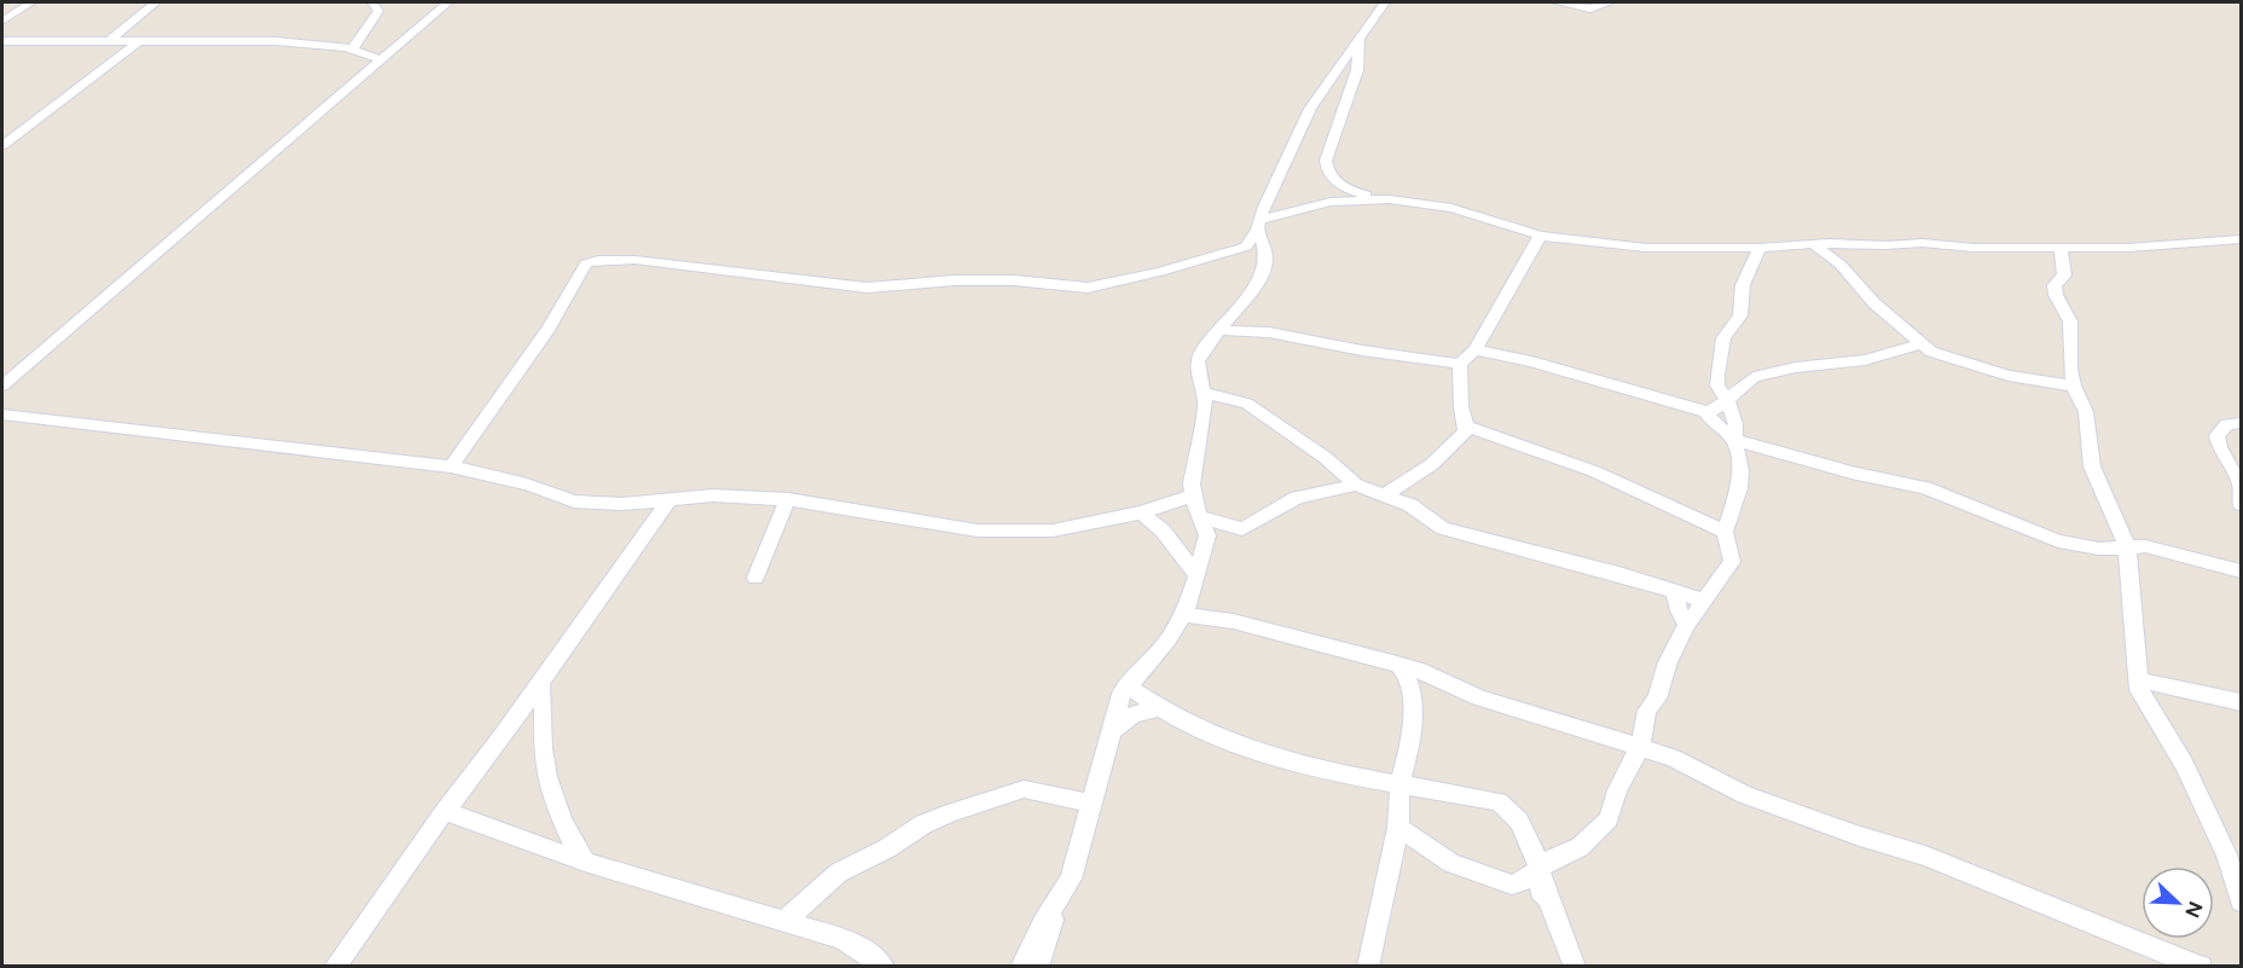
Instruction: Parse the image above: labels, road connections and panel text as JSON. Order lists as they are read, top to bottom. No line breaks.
{"north":"bottom right"}
